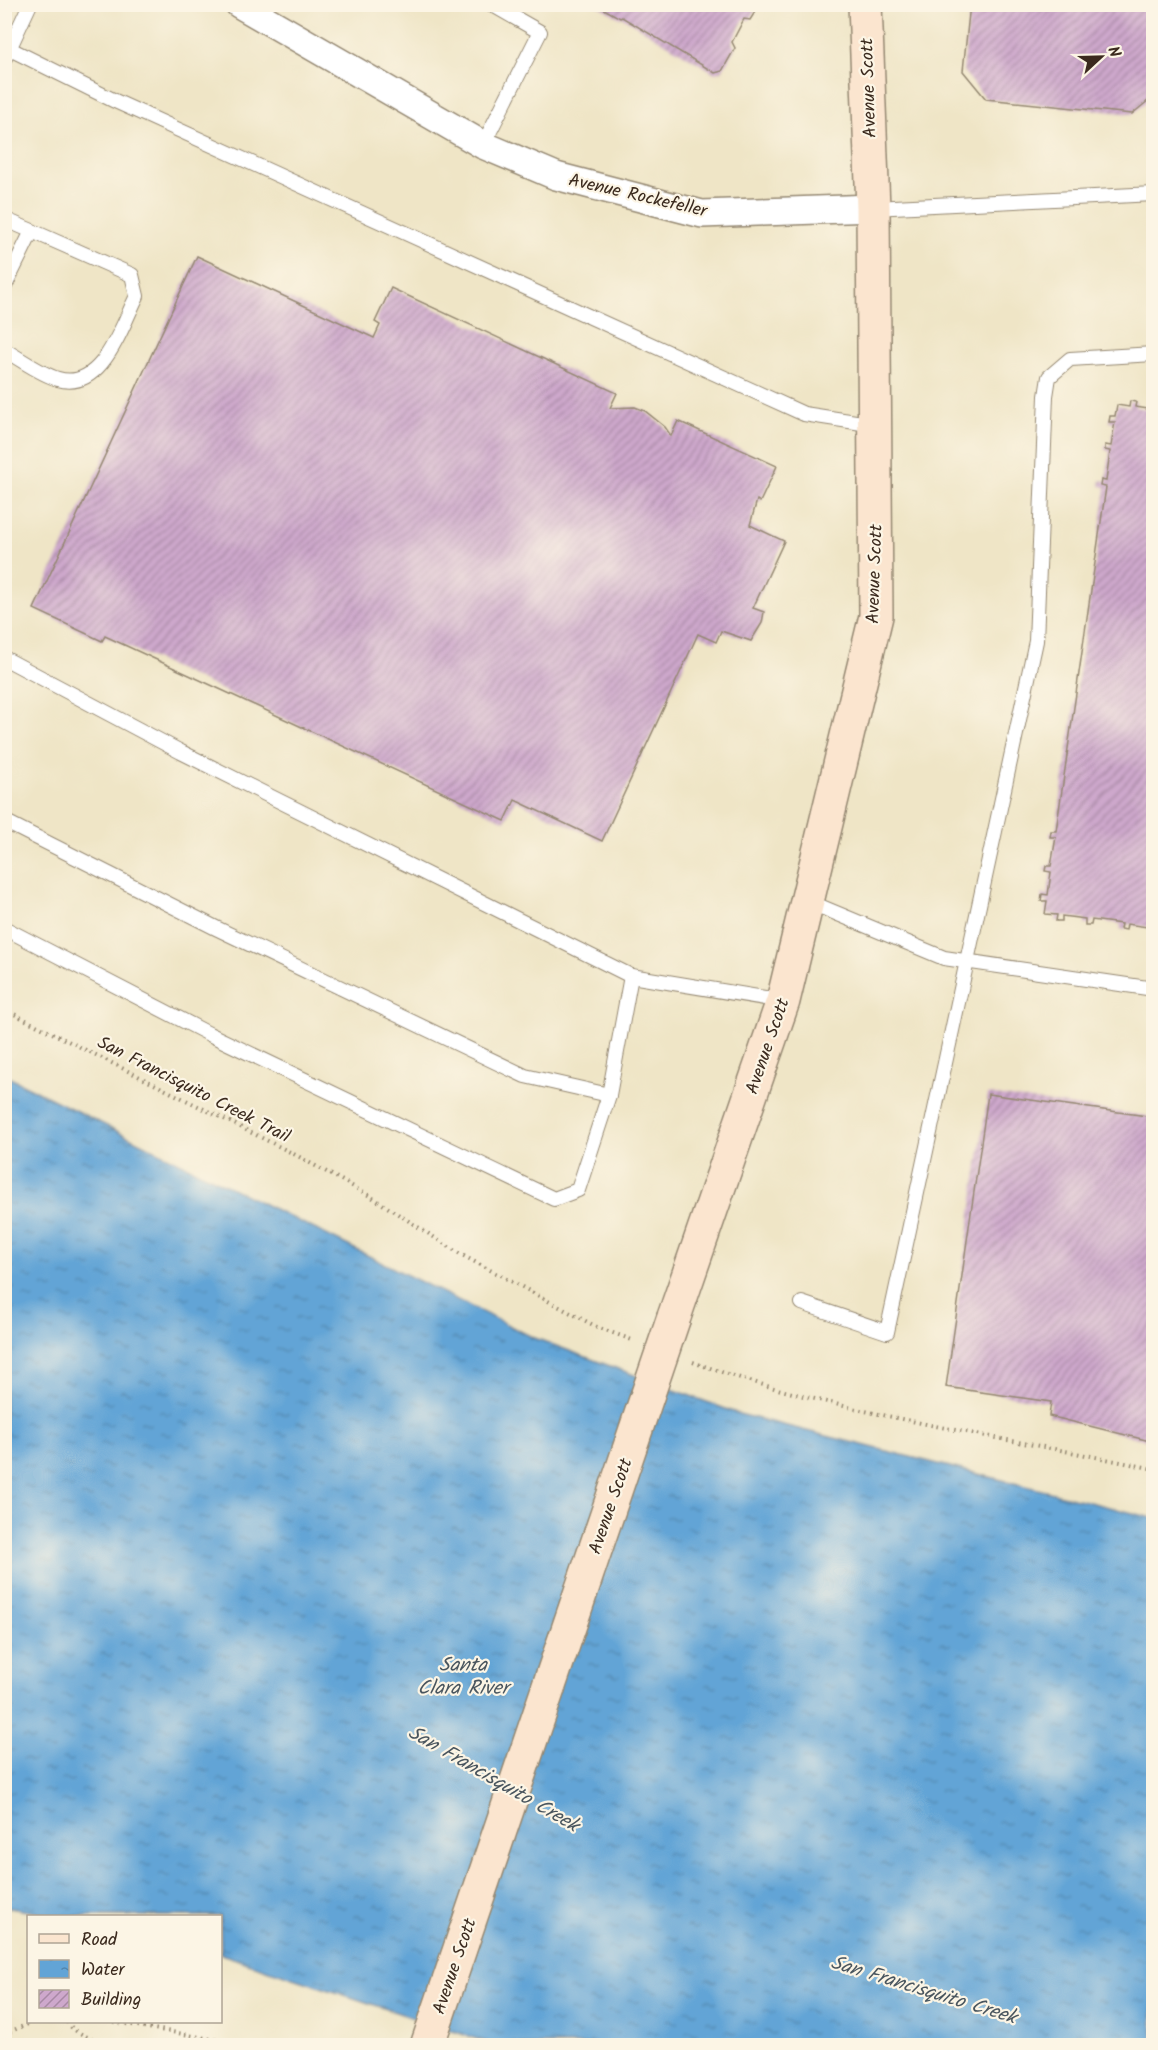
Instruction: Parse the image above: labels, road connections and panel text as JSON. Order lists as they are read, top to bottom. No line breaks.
{"streets":{"main road":["Avenue Scott"],"street":["Avenue Rockefeller"],"path":["San Francisquito Creek Trail"]},"crossings":[["Avenue Scott","Avenue Rockefeller"]],"water":["Santa Clara River","San Francisquito Creek"],"legend":["Road","Water","Building"],"north":"right"}
